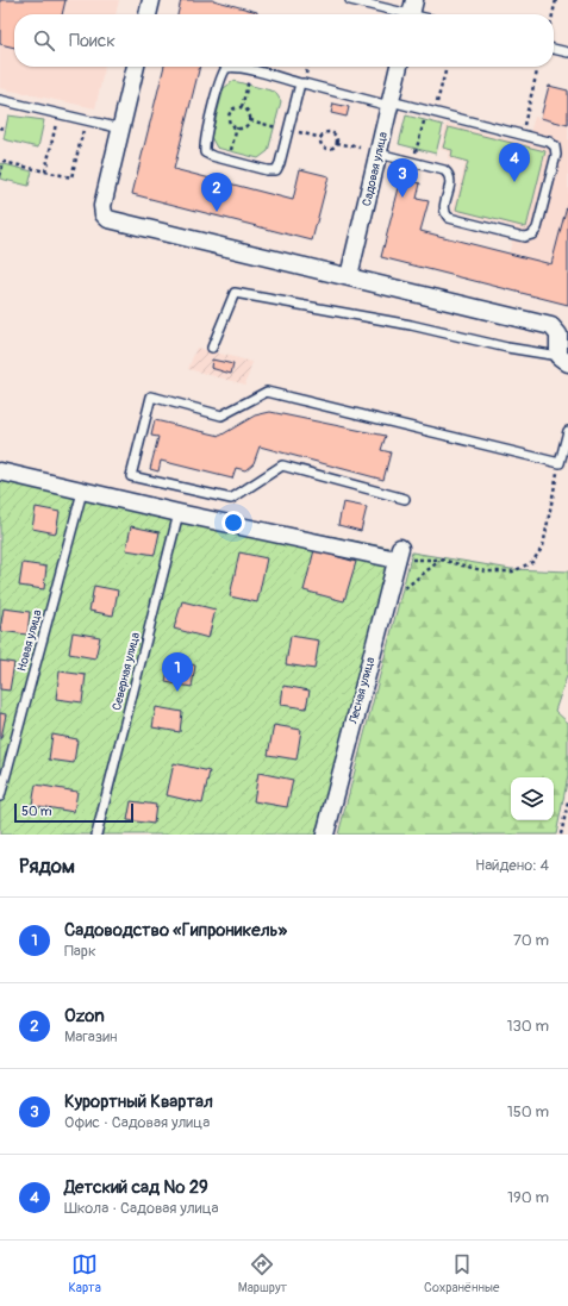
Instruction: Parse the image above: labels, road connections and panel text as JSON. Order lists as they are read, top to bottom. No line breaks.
{"streets":{"street":["Садовая улица","Лесная улица"],"lane":["Новая улица","Северная улица"]},"scale_bar":"50 m","page":{"search":"Поиск","pins":["4","3","2","1"],"scale":"50 m","heading":["Рядом","Найдено: 4"],"list":[{"mark":"1","name":"Садоводство «Гипроникель»","note":"Парк","value":"70 m"},{"mark":"2","name":"Ozon","note":"Магазин","value":"130 m"},{"mark":"3","name":"Курортный Квартал","note":"Офис · Садовая улица","value":"150 m"},{"mark":"4","name":"Детский сад № 29","note":"Школа · Садовая улица","value":"190 m"}],"nav":["Карта","Маршрут","Сохранённые"]}}
